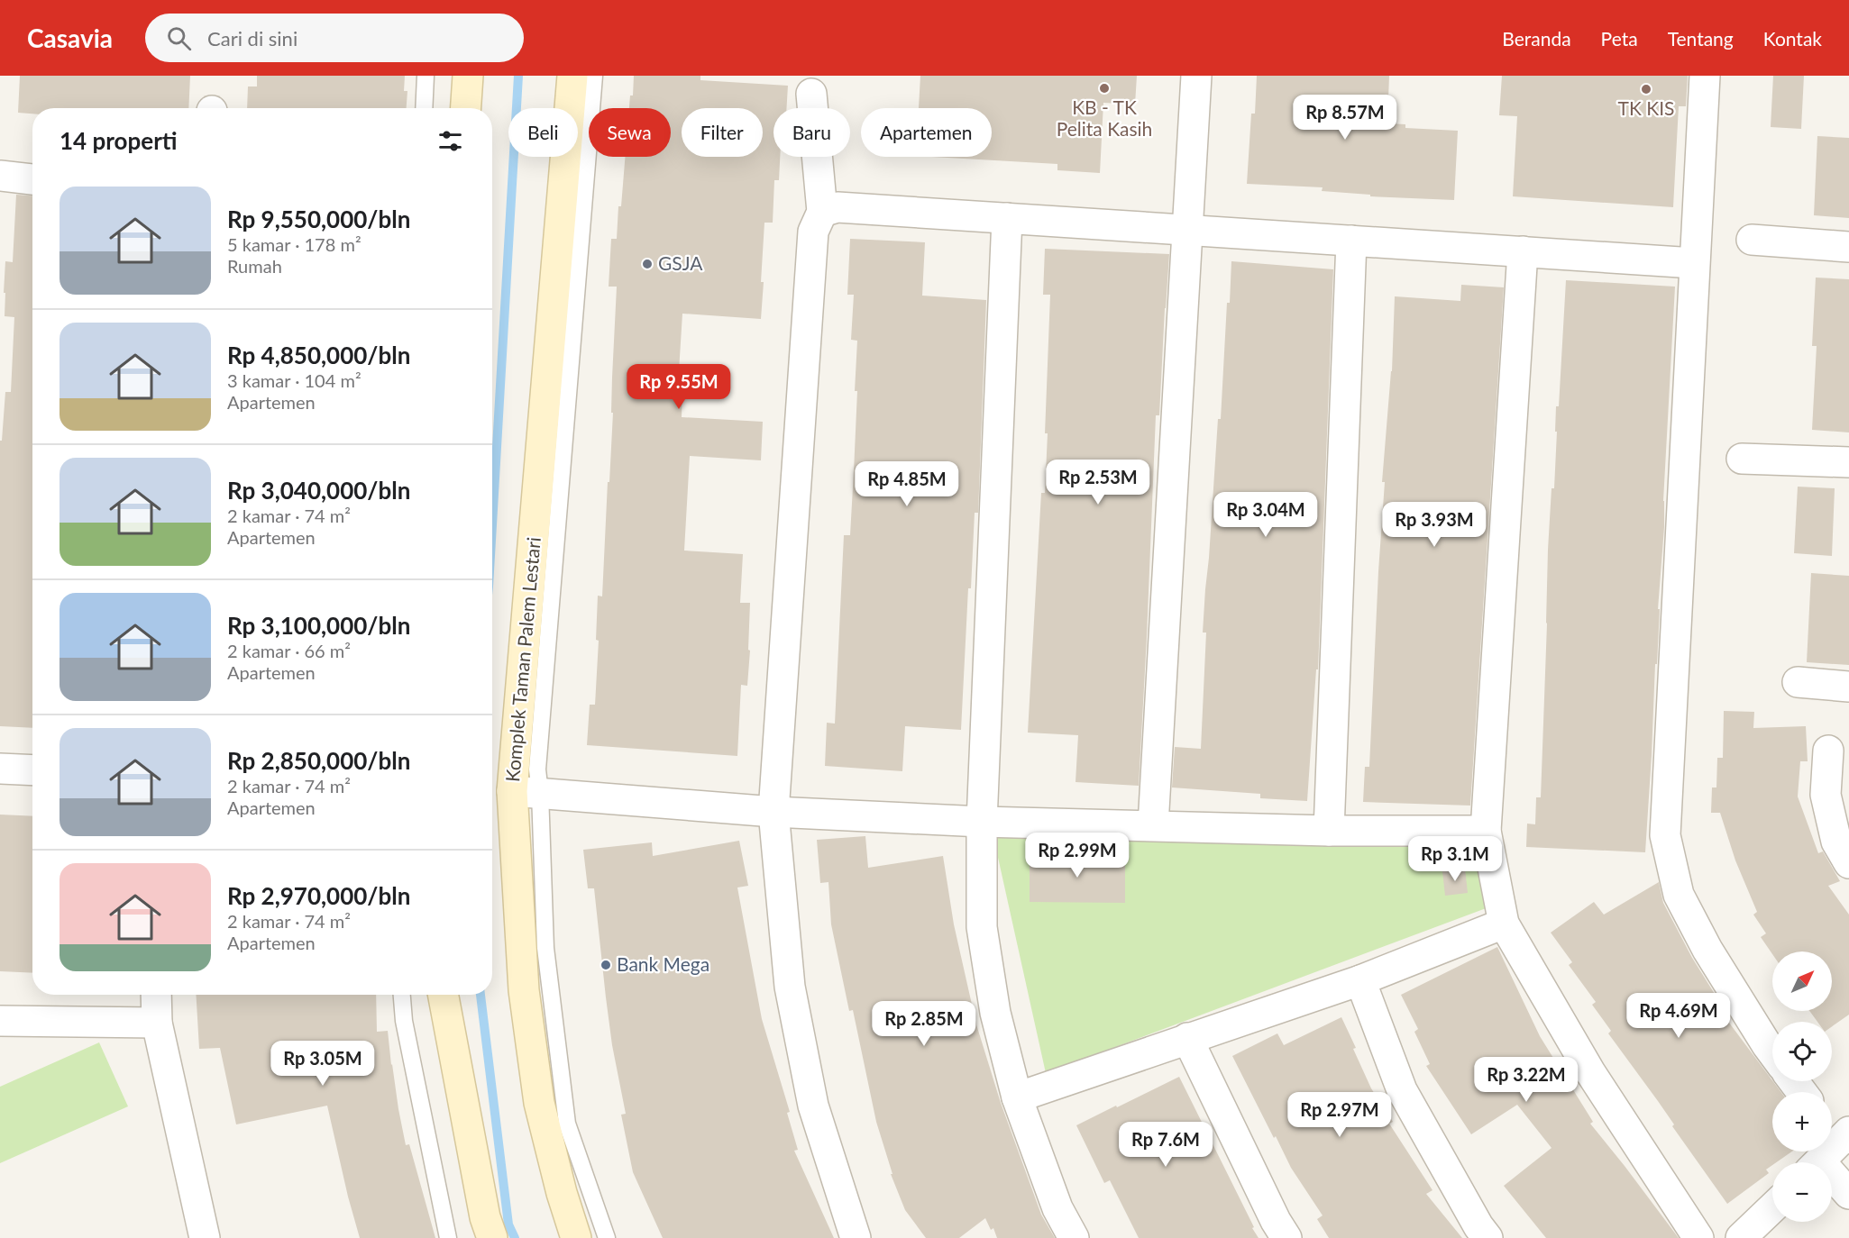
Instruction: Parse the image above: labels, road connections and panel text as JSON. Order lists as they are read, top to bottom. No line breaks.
{"streets":{"street":["Komplek Taman Palem Lestari"]},"places":["KB - TK Pelita Kasih","TK KIS","GSJA","Bank Mega"],"north":"top right","page":{"header":"Casavia","search":"Cari di sini","nav":["Beranda","Peta","Tentang","Kontak"],"price":["Rp 8.57M","Rp 9.55M","Rp 2.53M","Rp 4.85M","Rp 3.04M","Rp 3.93M","Rp 2.99M","Rp 3.1M","Rp 4.69M","Rp 2.85M","Rp 3.05M","Rp 3.22M","Rp 2.97M","Rp 7.6M"],"chip":["Beli","Sewa","Filter","Baru","Apartemen"],"heading":"14 properti","list":[{"name":"Rp 9,550,000/bln","note":"5 kamar · 178 m² · Rumah"},{"name":"Rp 4,850,000/bln","note":"3 kamar · 104 m² · Apartemen"},{"name":"Rp 3,040,000/bln","note":"2 kamar · 74 m² · Apartemen"},{"name":"Rp 3,100,000/bln","note":"2 kamar · 66 m² · Apartemen"},{"name":"Rp 2,850,000/bln","note":"2 kamar · 74 m² · Apartemen"},{"name":"Rp 2,970,000/bln","note":"2 kamar · 74 m² · Apartemen"}],"map_buttons":["+","−"]}}
